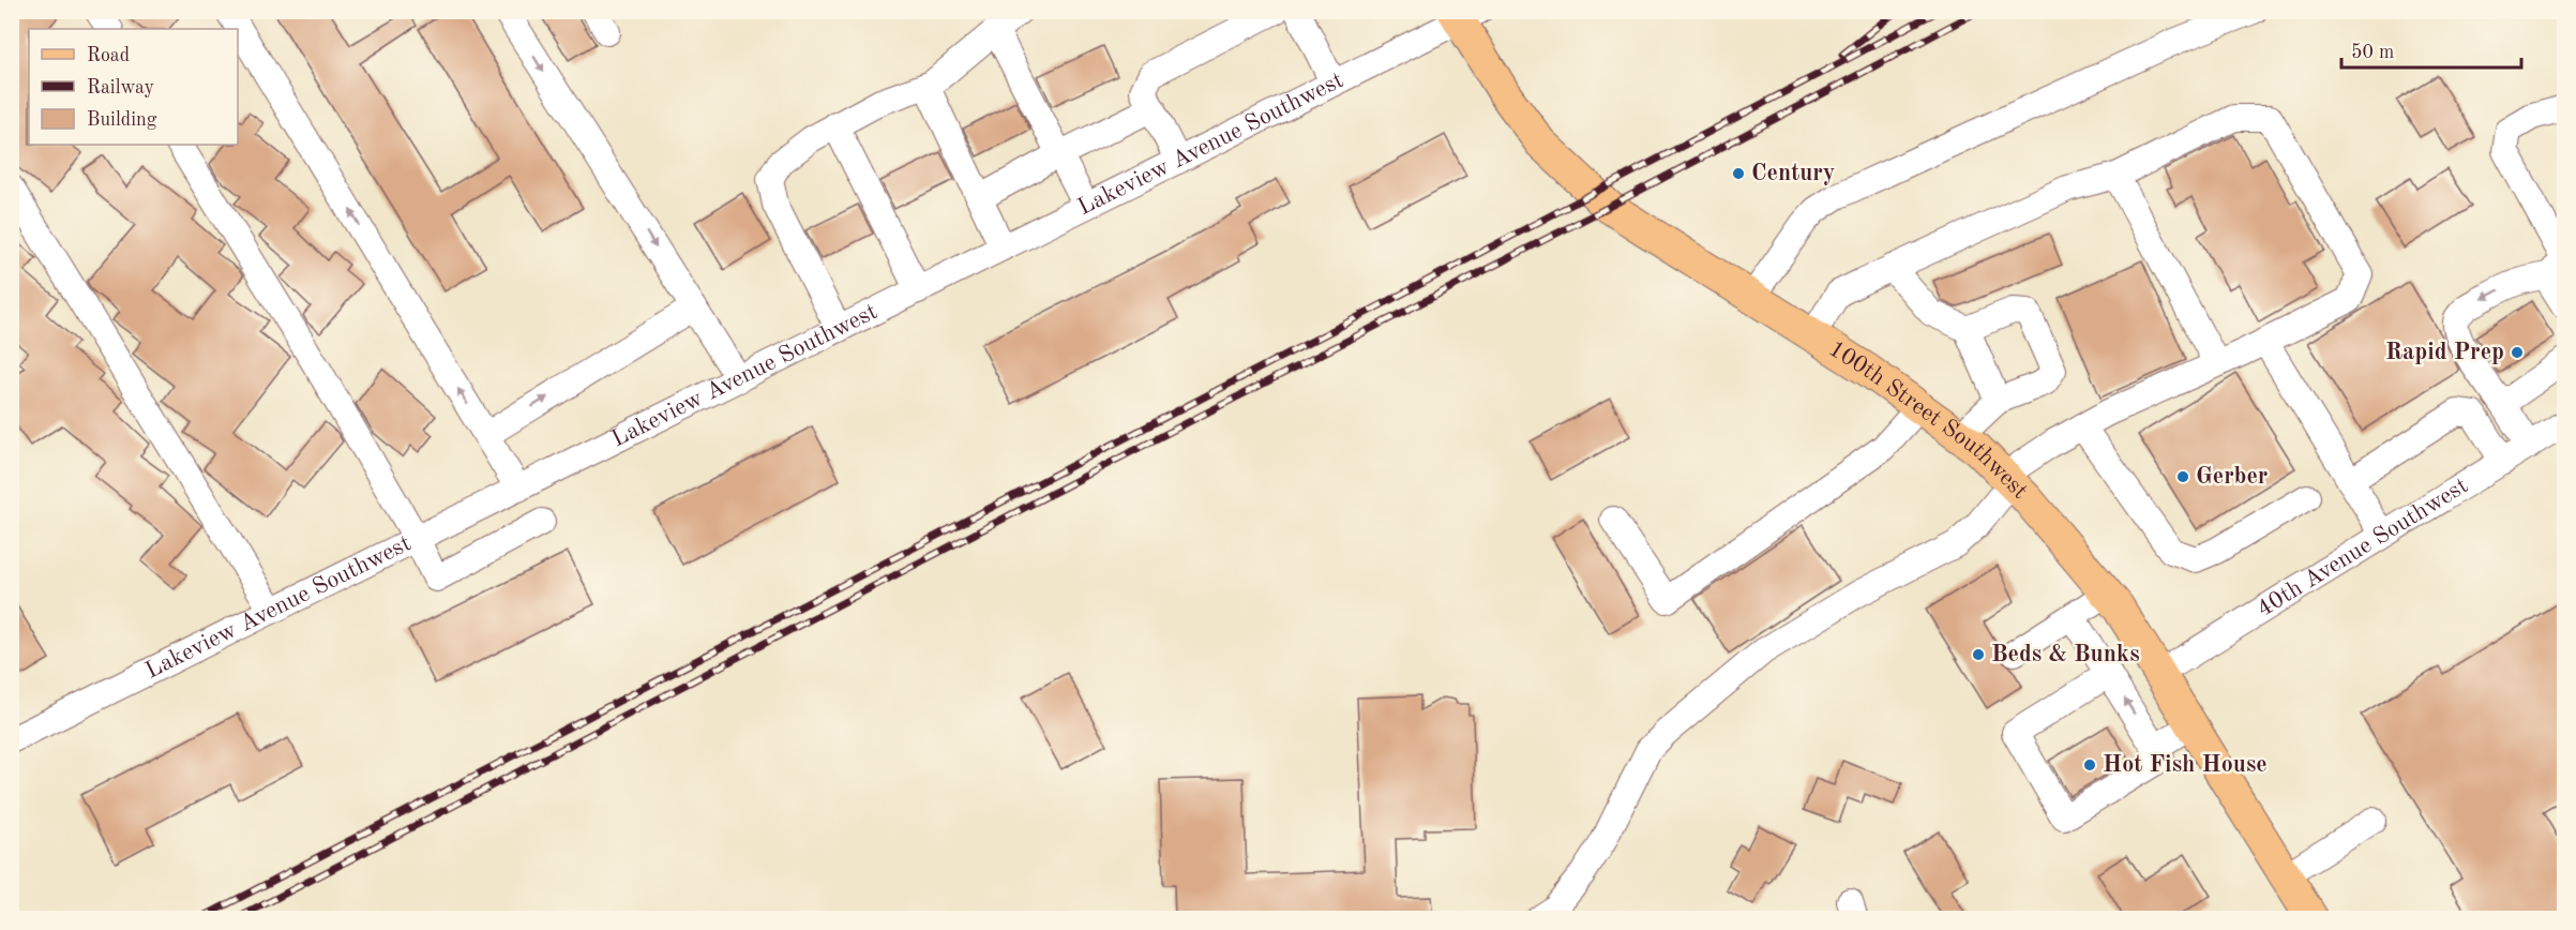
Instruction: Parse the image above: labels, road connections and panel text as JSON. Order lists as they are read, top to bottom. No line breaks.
{"streets":{"main road":["100th Street Southwest"],"street":["Lakeview Avenue Southwest","40th Avenue Southwest"]},"crossings":[["Lakeview Avenue Southwest","100th Street Southwest"],["100th Street Southwest","40th Avenue Southwest"]],"places":["Century","Rapid Prep","Gerber","Beds & Bunks","Hot Fish House"],"legend":["Road","Railway","Building"],"scale_bar":"50 m"}
